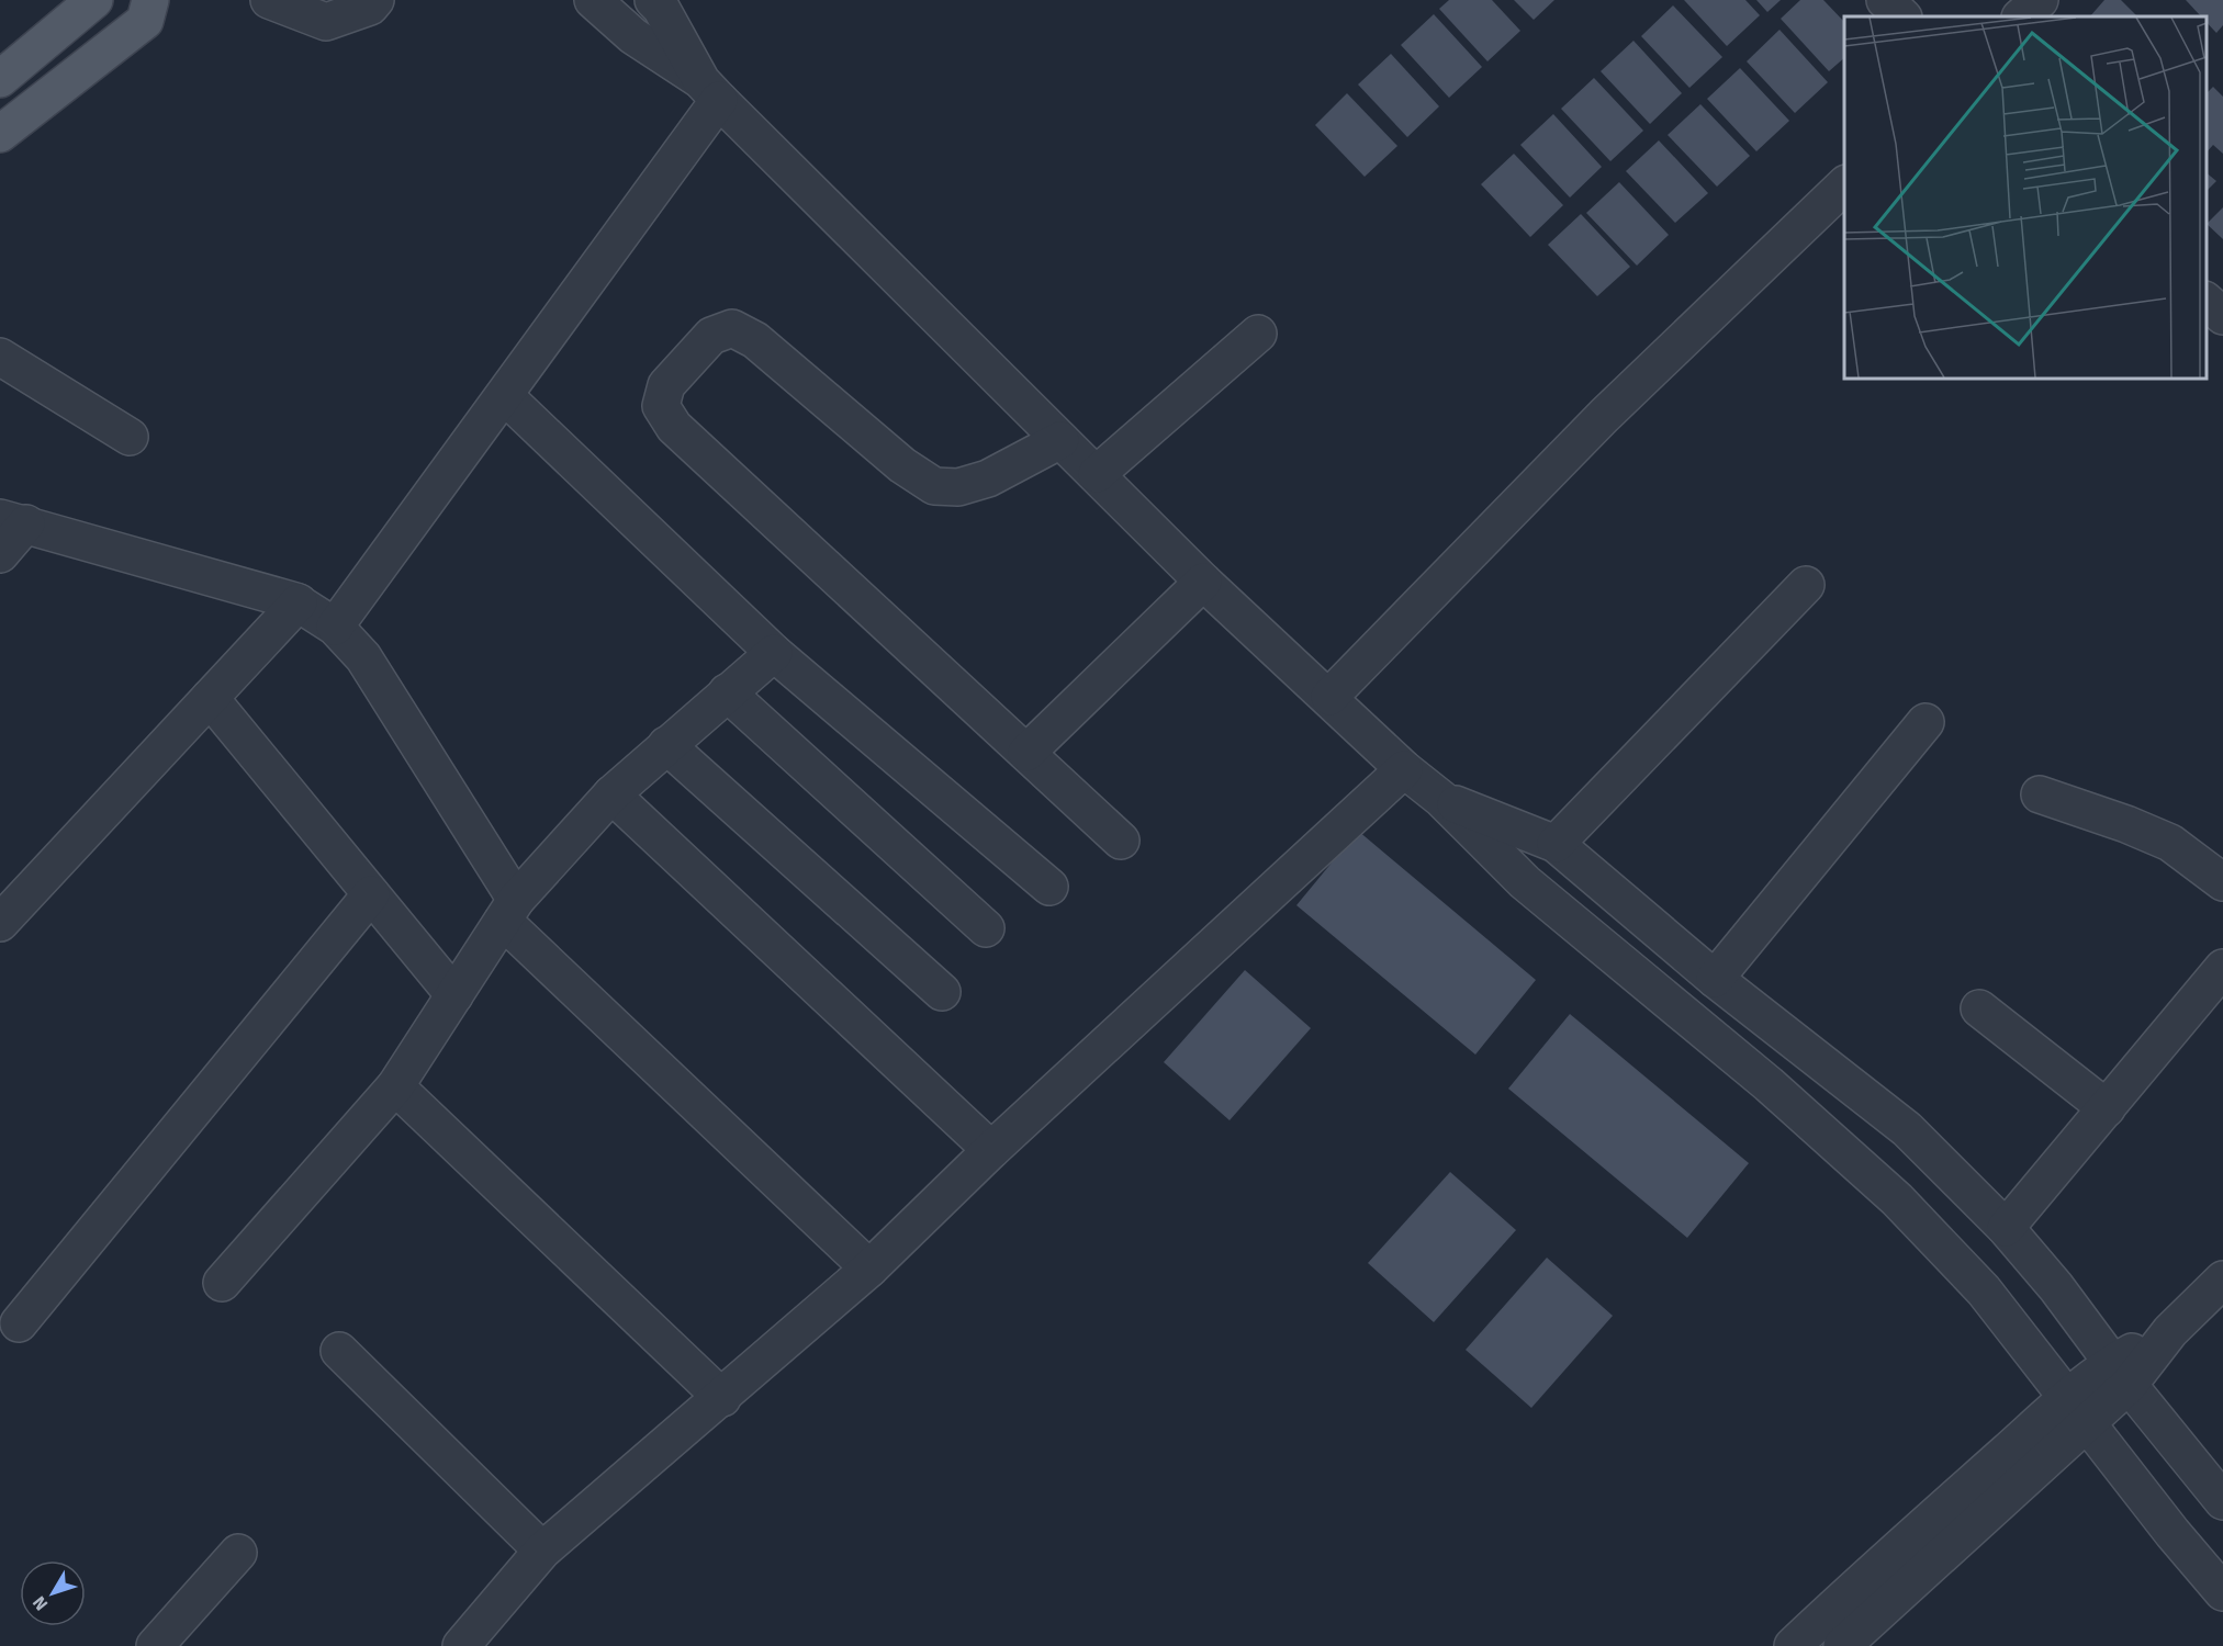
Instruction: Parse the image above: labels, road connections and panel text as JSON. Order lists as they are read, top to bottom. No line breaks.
{"north":"bottom left"}
